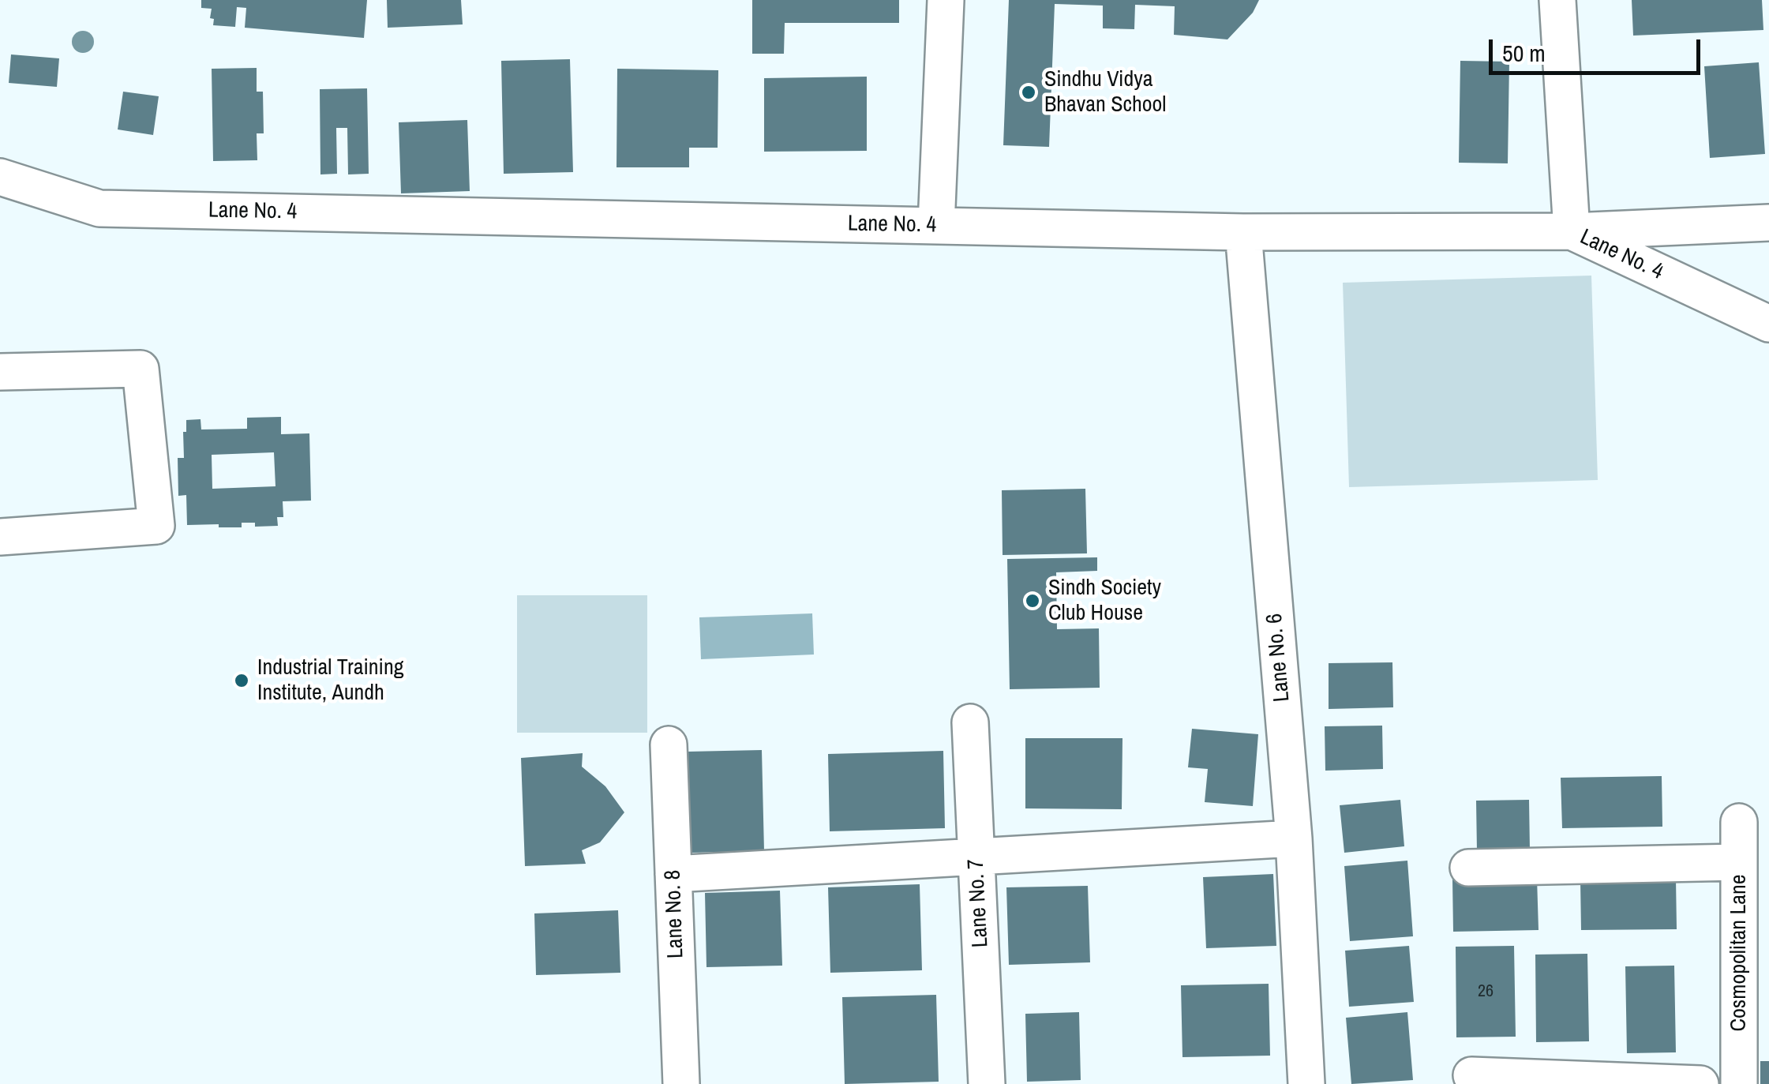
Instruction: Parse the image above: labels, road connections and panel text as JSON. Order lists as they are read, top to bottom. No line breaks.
{"streets":{"street":["Lane No. 4","Lane No. 6","Lane No. 7","Lane No. 8","Cosmopolitan Lane"]},"crossings":[["Lane No. 4","Lane No. 6"]],"places":["Sindhu Vidya Bhavan School","Sindh Society Club House","Industrial Training Institute, Aundh"],"house_numbers":["26"],"scale_bar":"50 m"}
